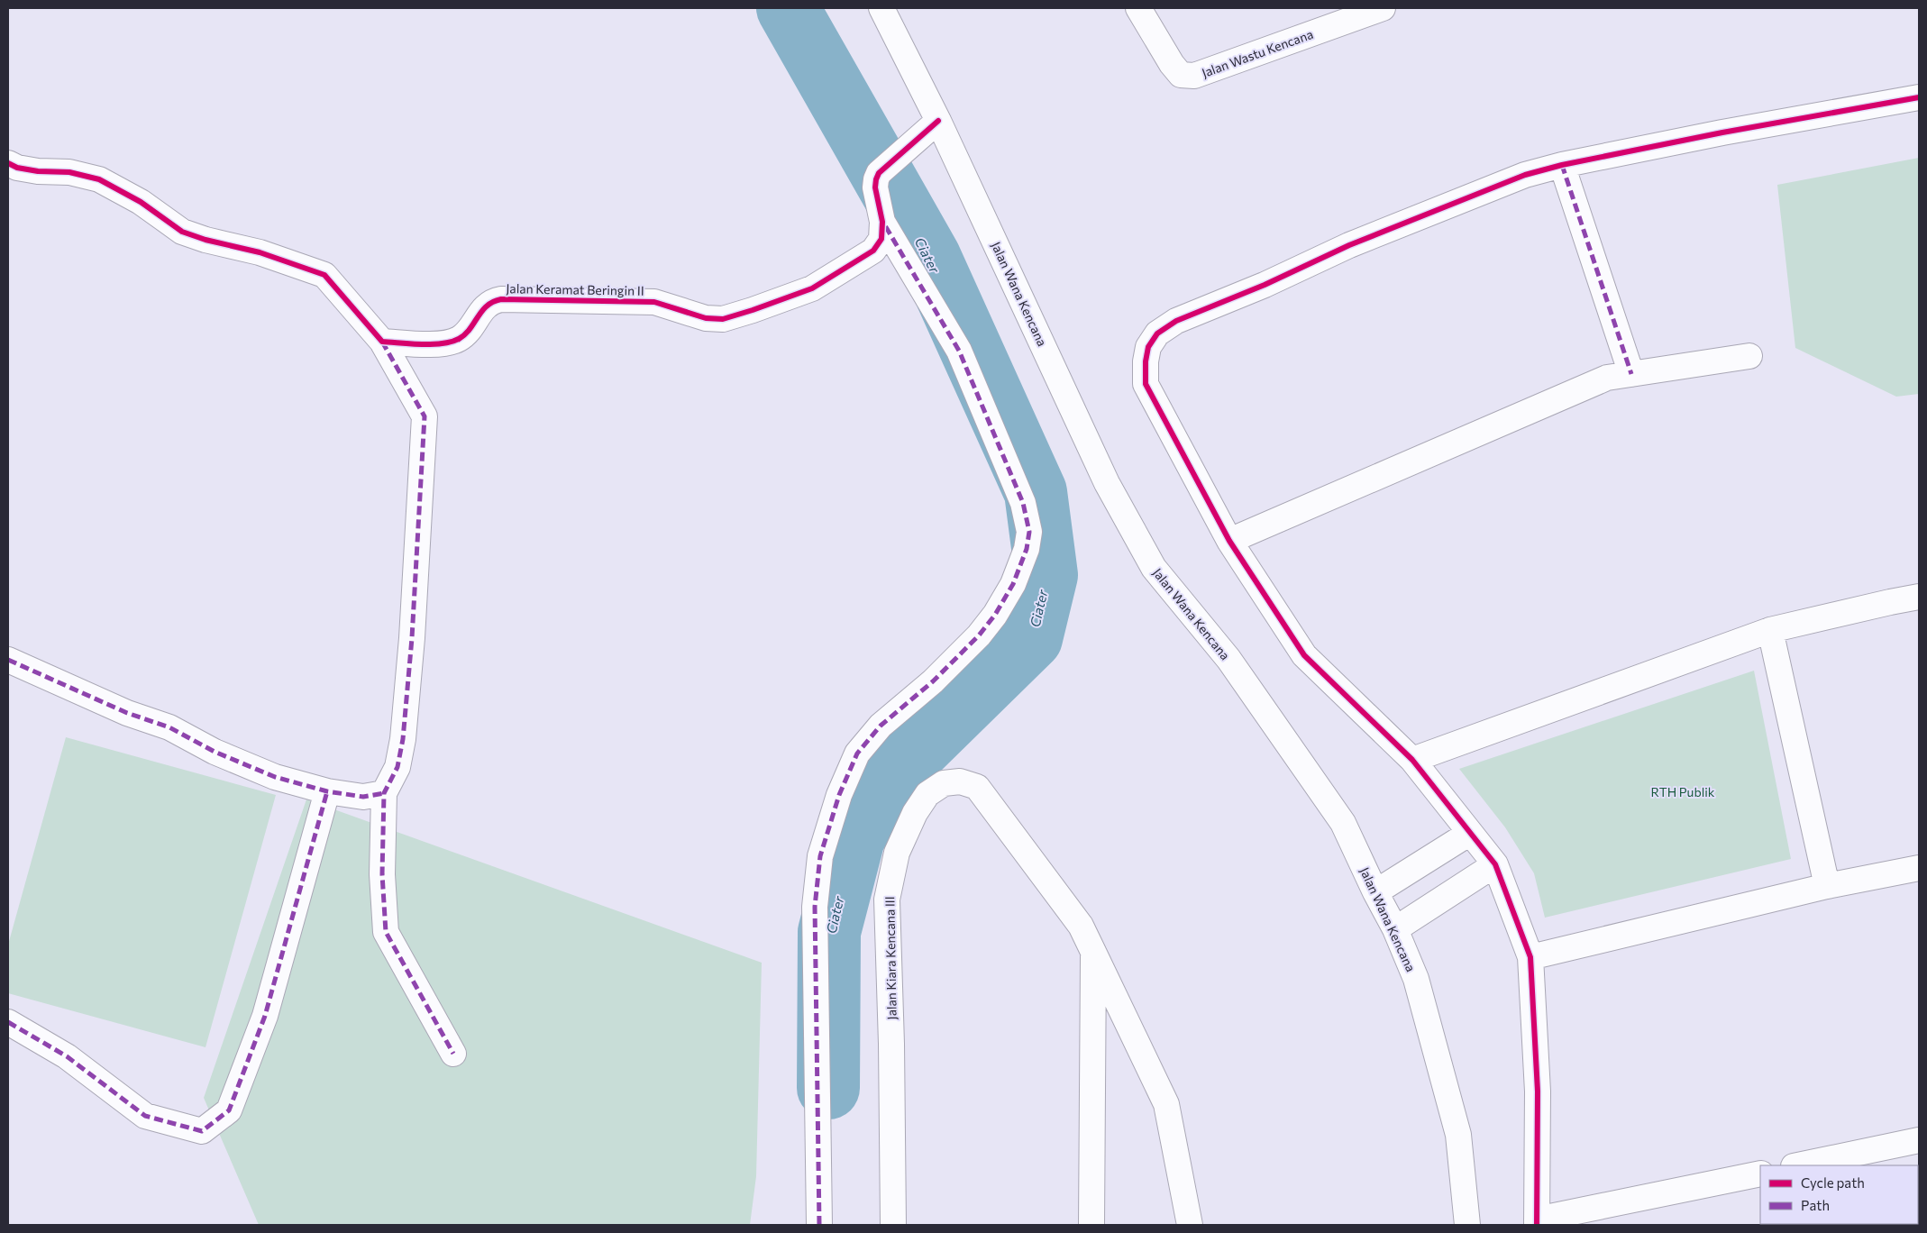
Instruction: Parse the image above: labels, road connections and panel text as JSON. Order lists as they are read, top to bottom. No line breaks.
{"streets":{"street":["Jalan Wastu Kencana","Jalan Keramat Beringin II","Jalan Wana Kencana","Jalan Kiara Kencana III"]},"crossings":[["Jalan Keramat Beringin II","Jalan Wana Kencana"]],"water":["Ciater"],"parks":["RTH Publik"],"legend":["Cycle path","Path"]}
